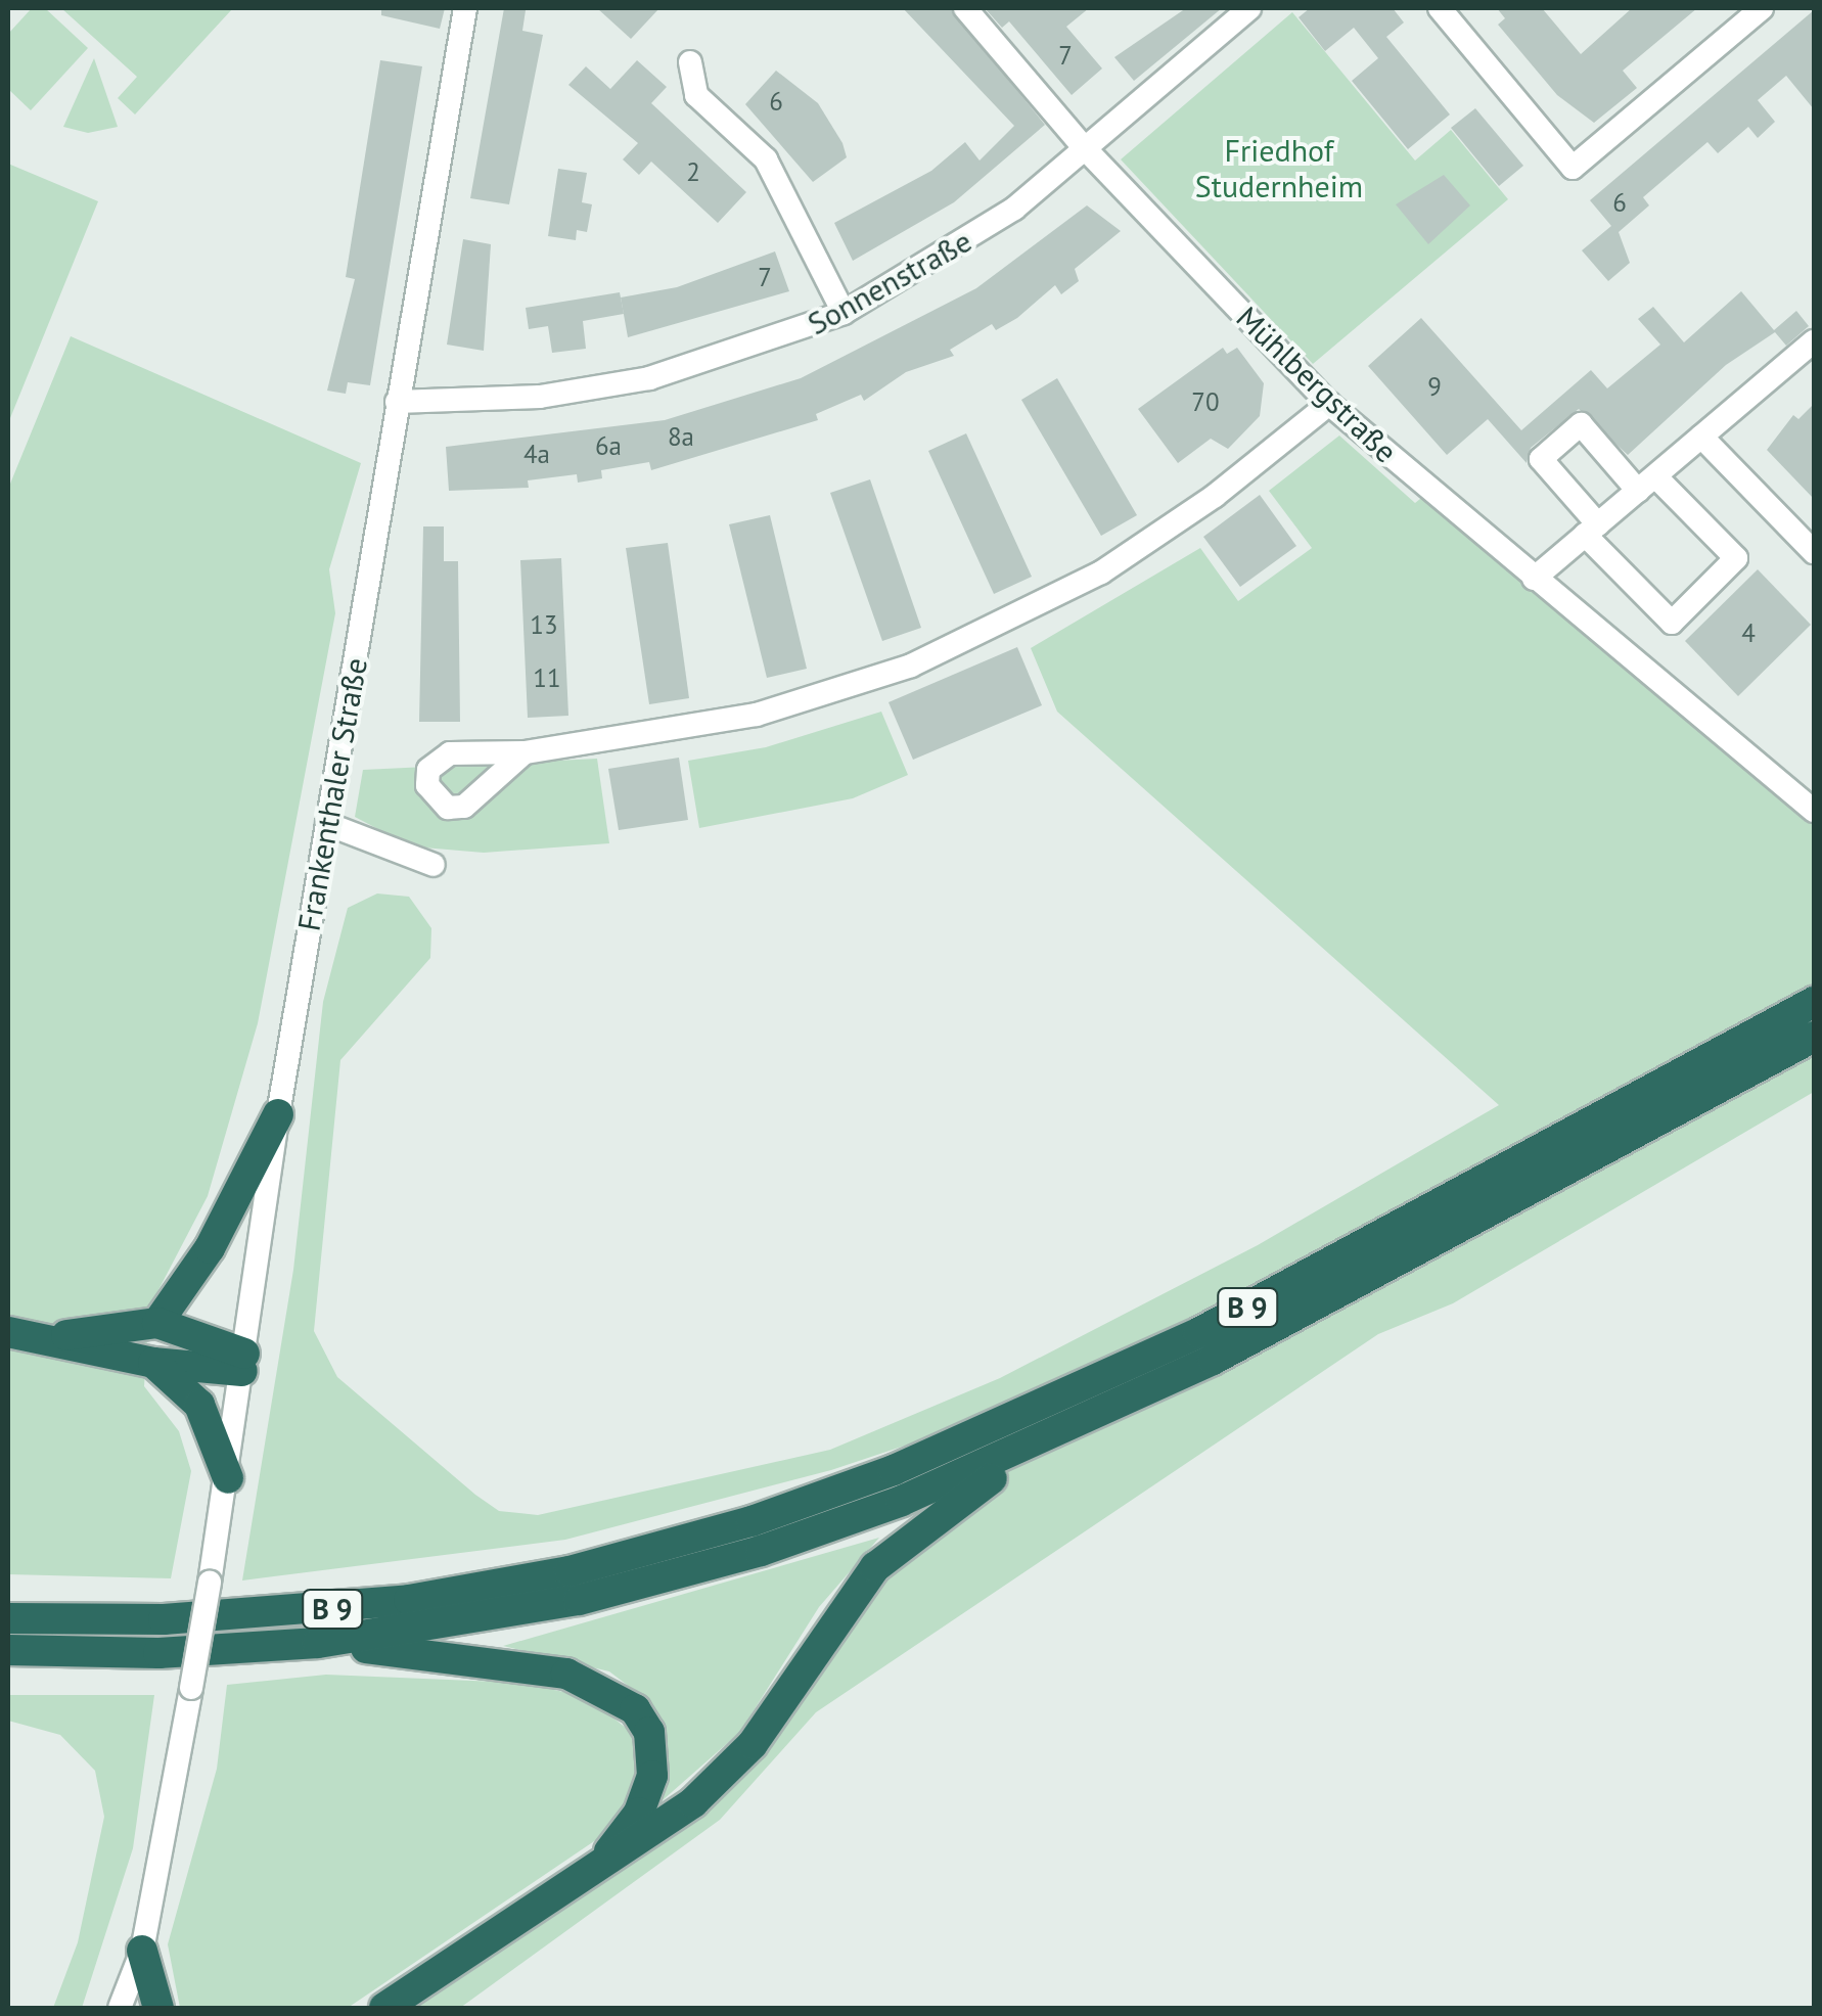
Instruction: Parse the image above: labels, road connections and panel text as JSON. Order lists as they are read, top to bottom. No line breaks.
{"streets":{"highway":["B 9"],"street":["Sonnenstraße","Mühlbergstraße","Frankenthaler Straße"]},"crossings":[["Sonnenstraße","Mühlbergstraße"],["Sonnenstraße","Frankenthaler Straße"]],"parks":["Friedhof Studernheim"],"house_numbers":["7","6","2","6","7","9","70","8a","6a","4a","13","4","11"]}
